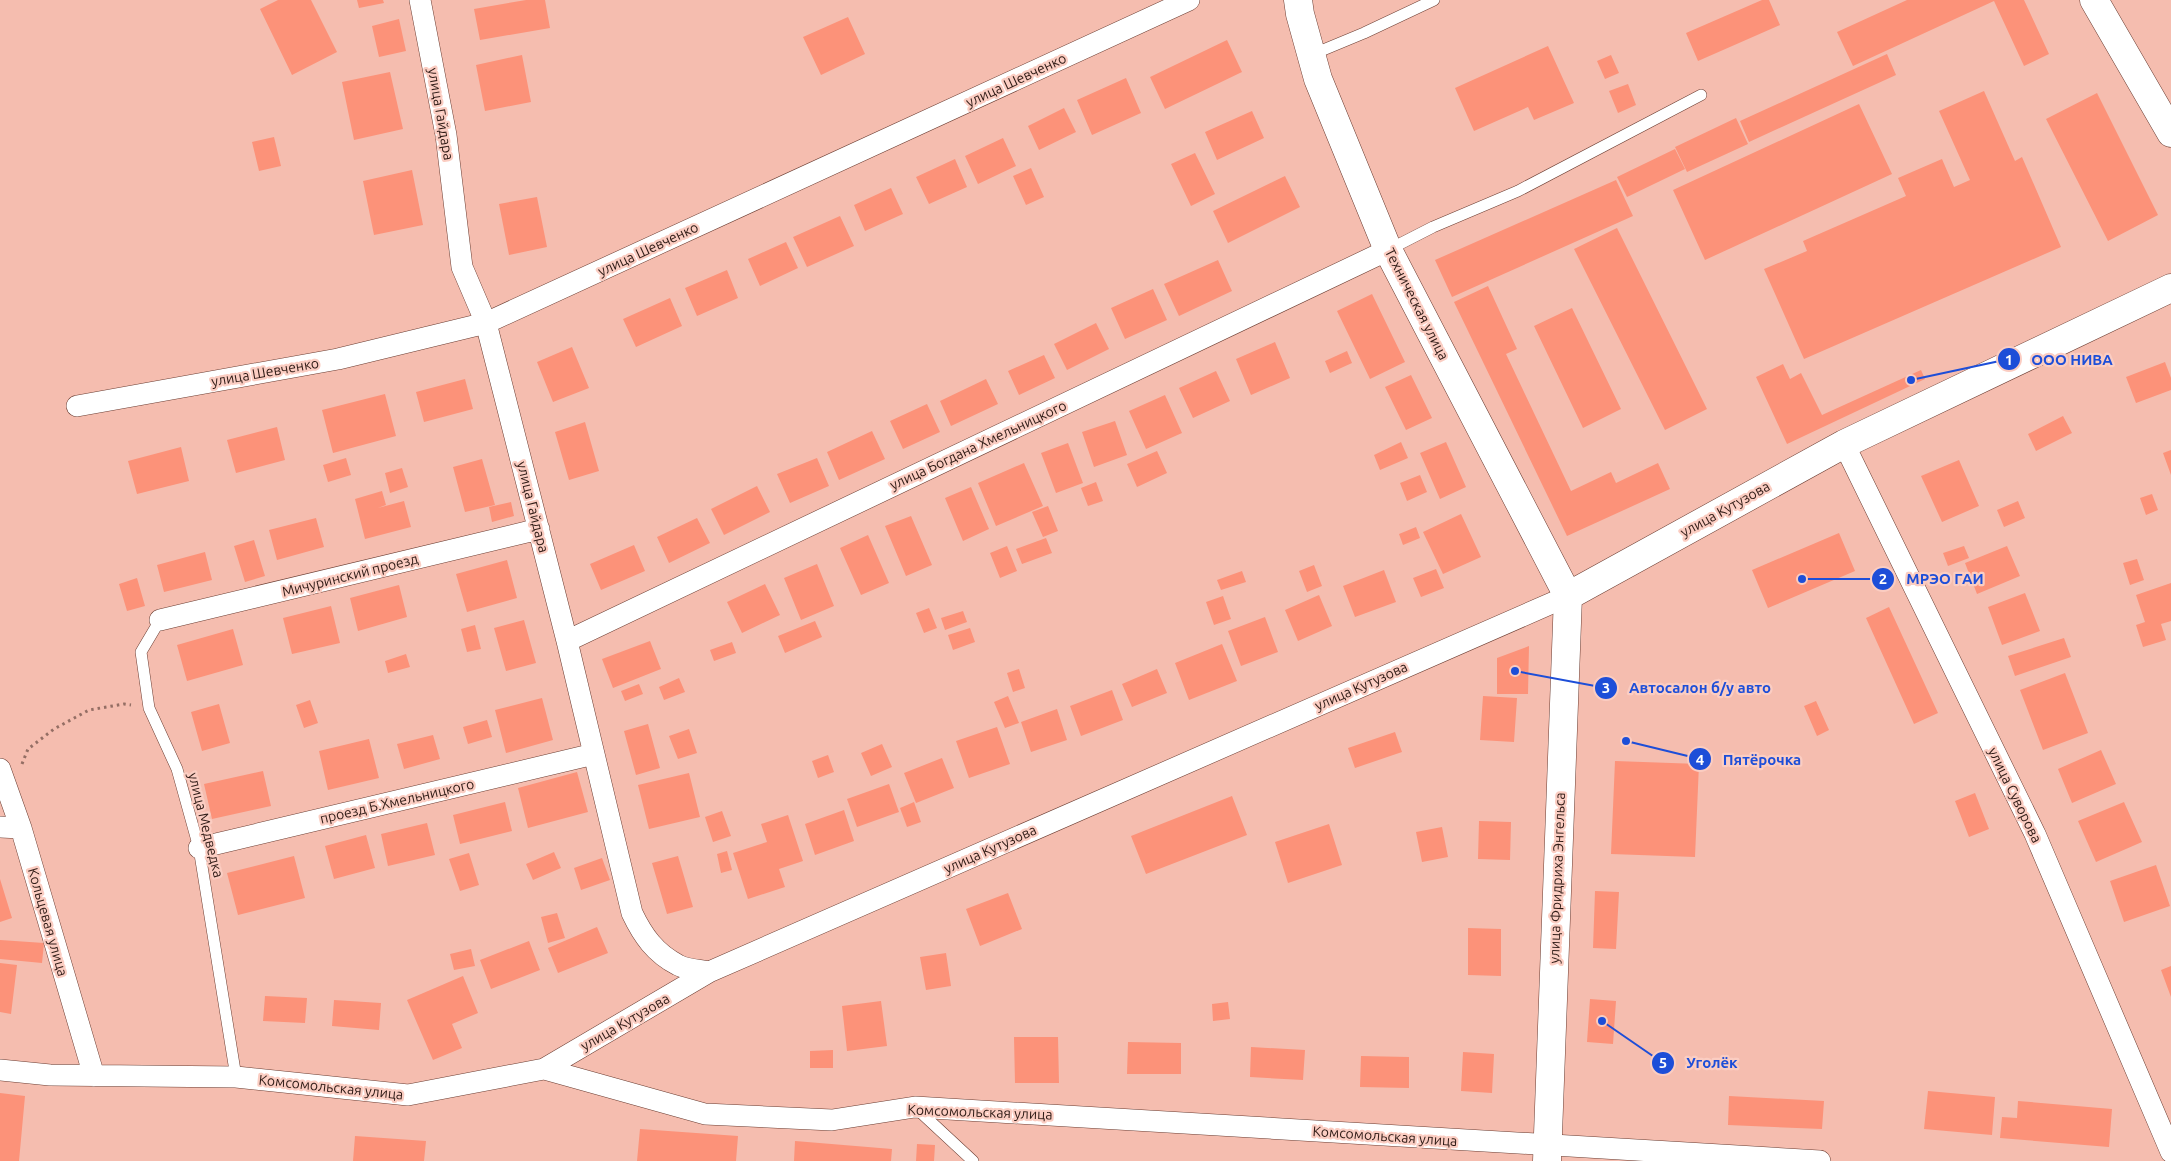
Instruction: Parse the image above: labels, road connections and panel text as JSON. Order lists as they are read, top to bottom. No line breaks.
{"streets":{"main road":["Техническая улица","улица Кутузова","улица Фридриха Энгельса"],"street":["улица Шевченко","улица Гайдара","улица Богдана Хмельницкого","Мичуринский проезд","улица Суворова","проезд Б.Хмельницкого","Кольцевая улица","Комсомольская улица"],"lane":["улица Медведка"]},"crossings":[["улица Шевченко","улица Гайдара"],["улица Гайдара","улица Богдана Хмельницкого"],["улица Гайдара","улица Кутузова"],["улица Гайдара","Мичуринский проезд"],["улица Гайдара","проезд Б.Хмельницкого"],["Техническая улица","улица Богдана Хмельницкого"],["Техническая улица","улица Кутузова"],["Техническая улица","улица Фридриха Энгельса"],["улица Кутузова","улица Суворова"],["улица Кутузова","улица Фридриха Энгельса"],["улица Кутузова","Комсомольская улица"],["Мичуринский проезд","улица Медведка"],["проезд Б.Хмельницкого","улица Медведка"],["улица Медведка","Комсомольская улица"],["улица Фридриха Энгельса","Комсомольская улица"],["Кольцевая улица","Комсомольская улица"]],"places":["ООО НИВА","МРЭО ГАИ","Автосалон б/у авто","Пятёрочка","Уголёк"]}
